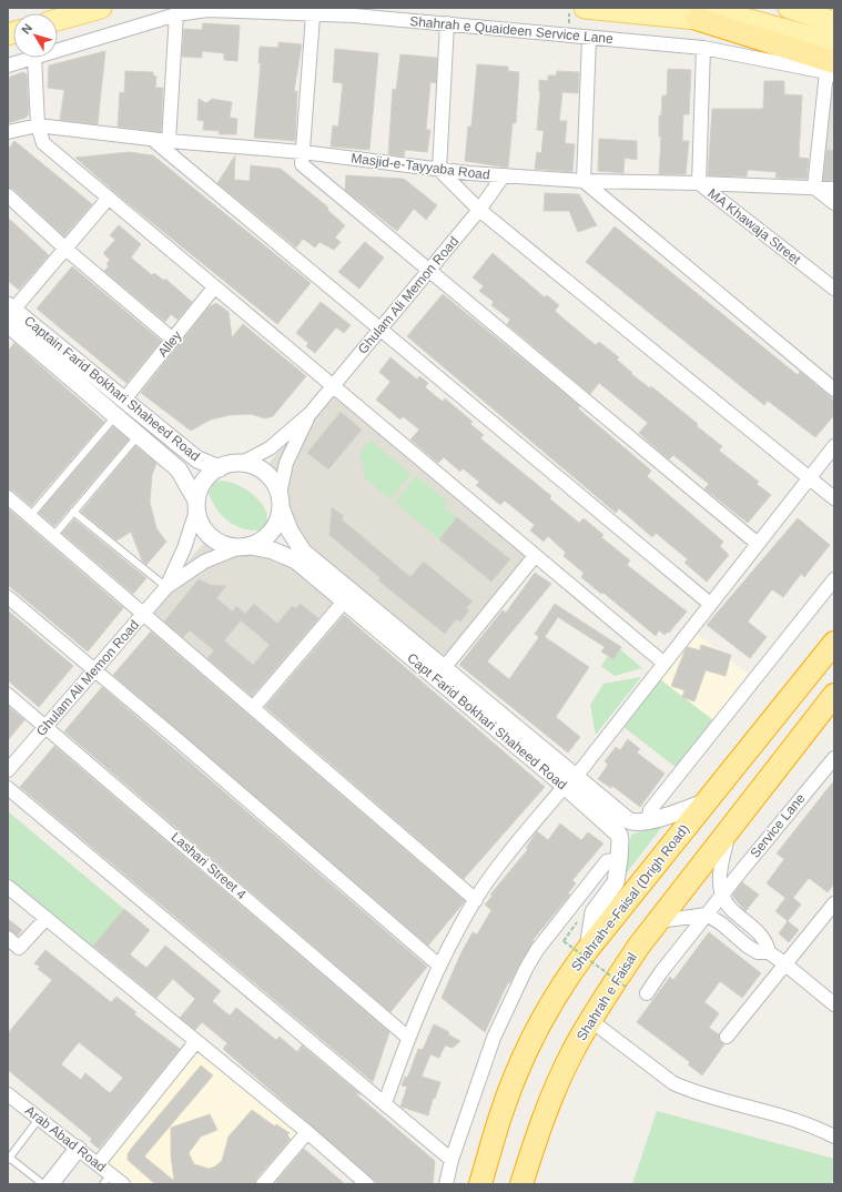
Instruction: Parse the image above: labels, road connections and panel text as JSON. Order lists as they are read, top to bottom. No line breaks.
{"streets":{"highway":["Shahrah-e-Faisal (Drigh Road)","Shahrah e Faisal"],"street":["Shahrah e Quaideen Service Lane","Masjid-e-Tayyaba Road","MA Khawaja Street","Ghulam Ali Memon Road","Alley","Captain Farid Bokhari Shaheed Road","Capt Farid Bokhari Shaheed Road","Service Lane","Lashari Street 4","Arab Abad Road"]},"crossings":[["Shahrah e Quaideen Service Lane","MA Khawaja Street"],["Masjid-e-Tayyaba Road","MA Khawaja Street"],["Masjid-e-Tayyaba Road","Ghulam Ali Memon Road"],["Ghulam Ali Memon Road","Lashari Street 4"],["Alley","Captain Farid Bokhari Shaheed Road"],["Captain Farid Bokhari Shaheed Road","Capt Farid Bokhari Shaheed Road"],["Capt Farid Bokhari Shaheed Road","Shahrah-e-Faisal (Drigh Road)"]],"north":"top left"}
